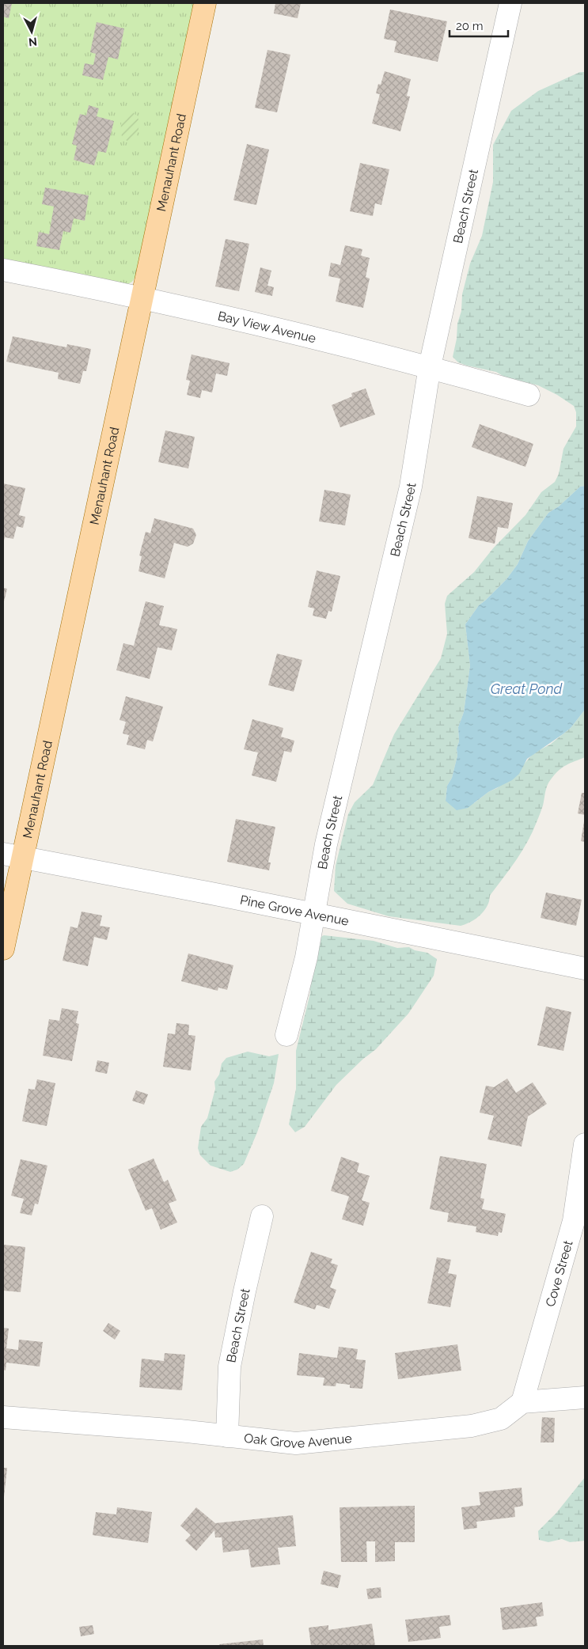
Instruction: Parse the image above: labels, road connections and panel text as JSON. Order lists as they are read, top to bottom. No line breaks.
{"streets":{"main road":["Menauhant Road"],"street":["Beach Street","Bay View Avenue","Pine Grove Avenue","Cove Street","Oak Grove Avenue"]},"crossings":[["Menauhant Road","Bay View Avenue"],["Menauhant Road","Pine Grove Avenue"],["Beach Street","Bay View Avenue"],["Beach Street","Pine Grove Avenue"],["Beach Street","Oak Grove Avenue"],["Cove Street","Oak Grove Avenue"]],"water":["Great Pond"],"scale_bar":"20 m","north":"bottom"}
